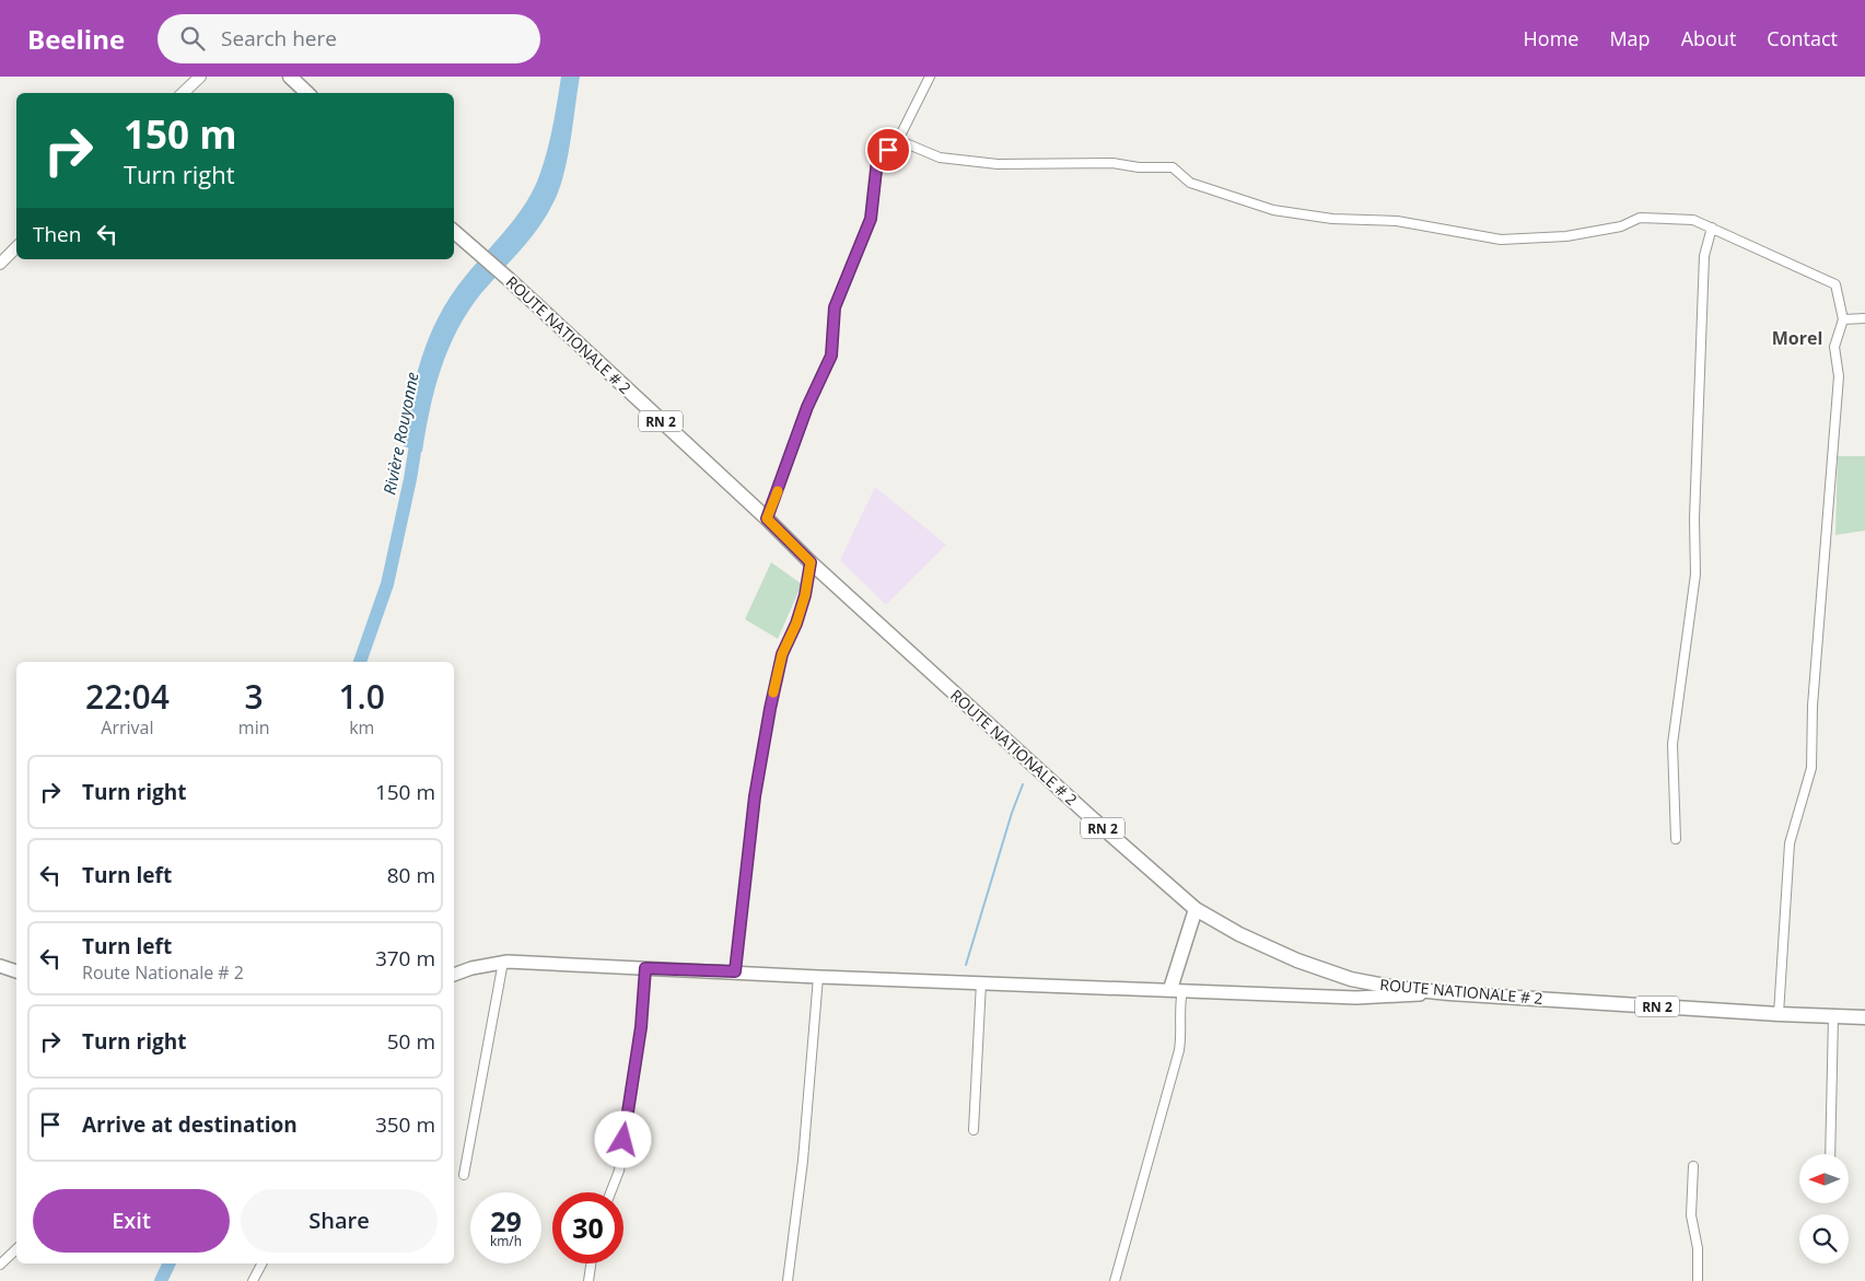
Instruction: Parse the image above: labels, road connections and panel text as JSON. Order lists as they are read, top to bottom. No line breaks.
{"streets":{"main road":["ROUTE NATIONALE # 2","RN 2"]},"districts":["Morel"],"water":["Rivière Rouyonne"],"north":"left","page":{"header":"Beeline","search":"Search here","nav":["Home","Map","About","Contact"],"turn":["150 m","Turn right"],"then":"Then","eta":["22:04","Arrival","3","min","1.0","km"],"list":[{"name":"Turn right","value":"150 m"},{"name":"Turn left","value":"80 m"},{"name":"Turn left","note":"Route Nationale # 2","value":"370 m"},{"name":"Turn right","value":"50 m"},{"name":"Arrive at destination","value":"350 m"}],"buttons":["Exit","Share"],"speed":"29 km/h","limit":"30"}}
